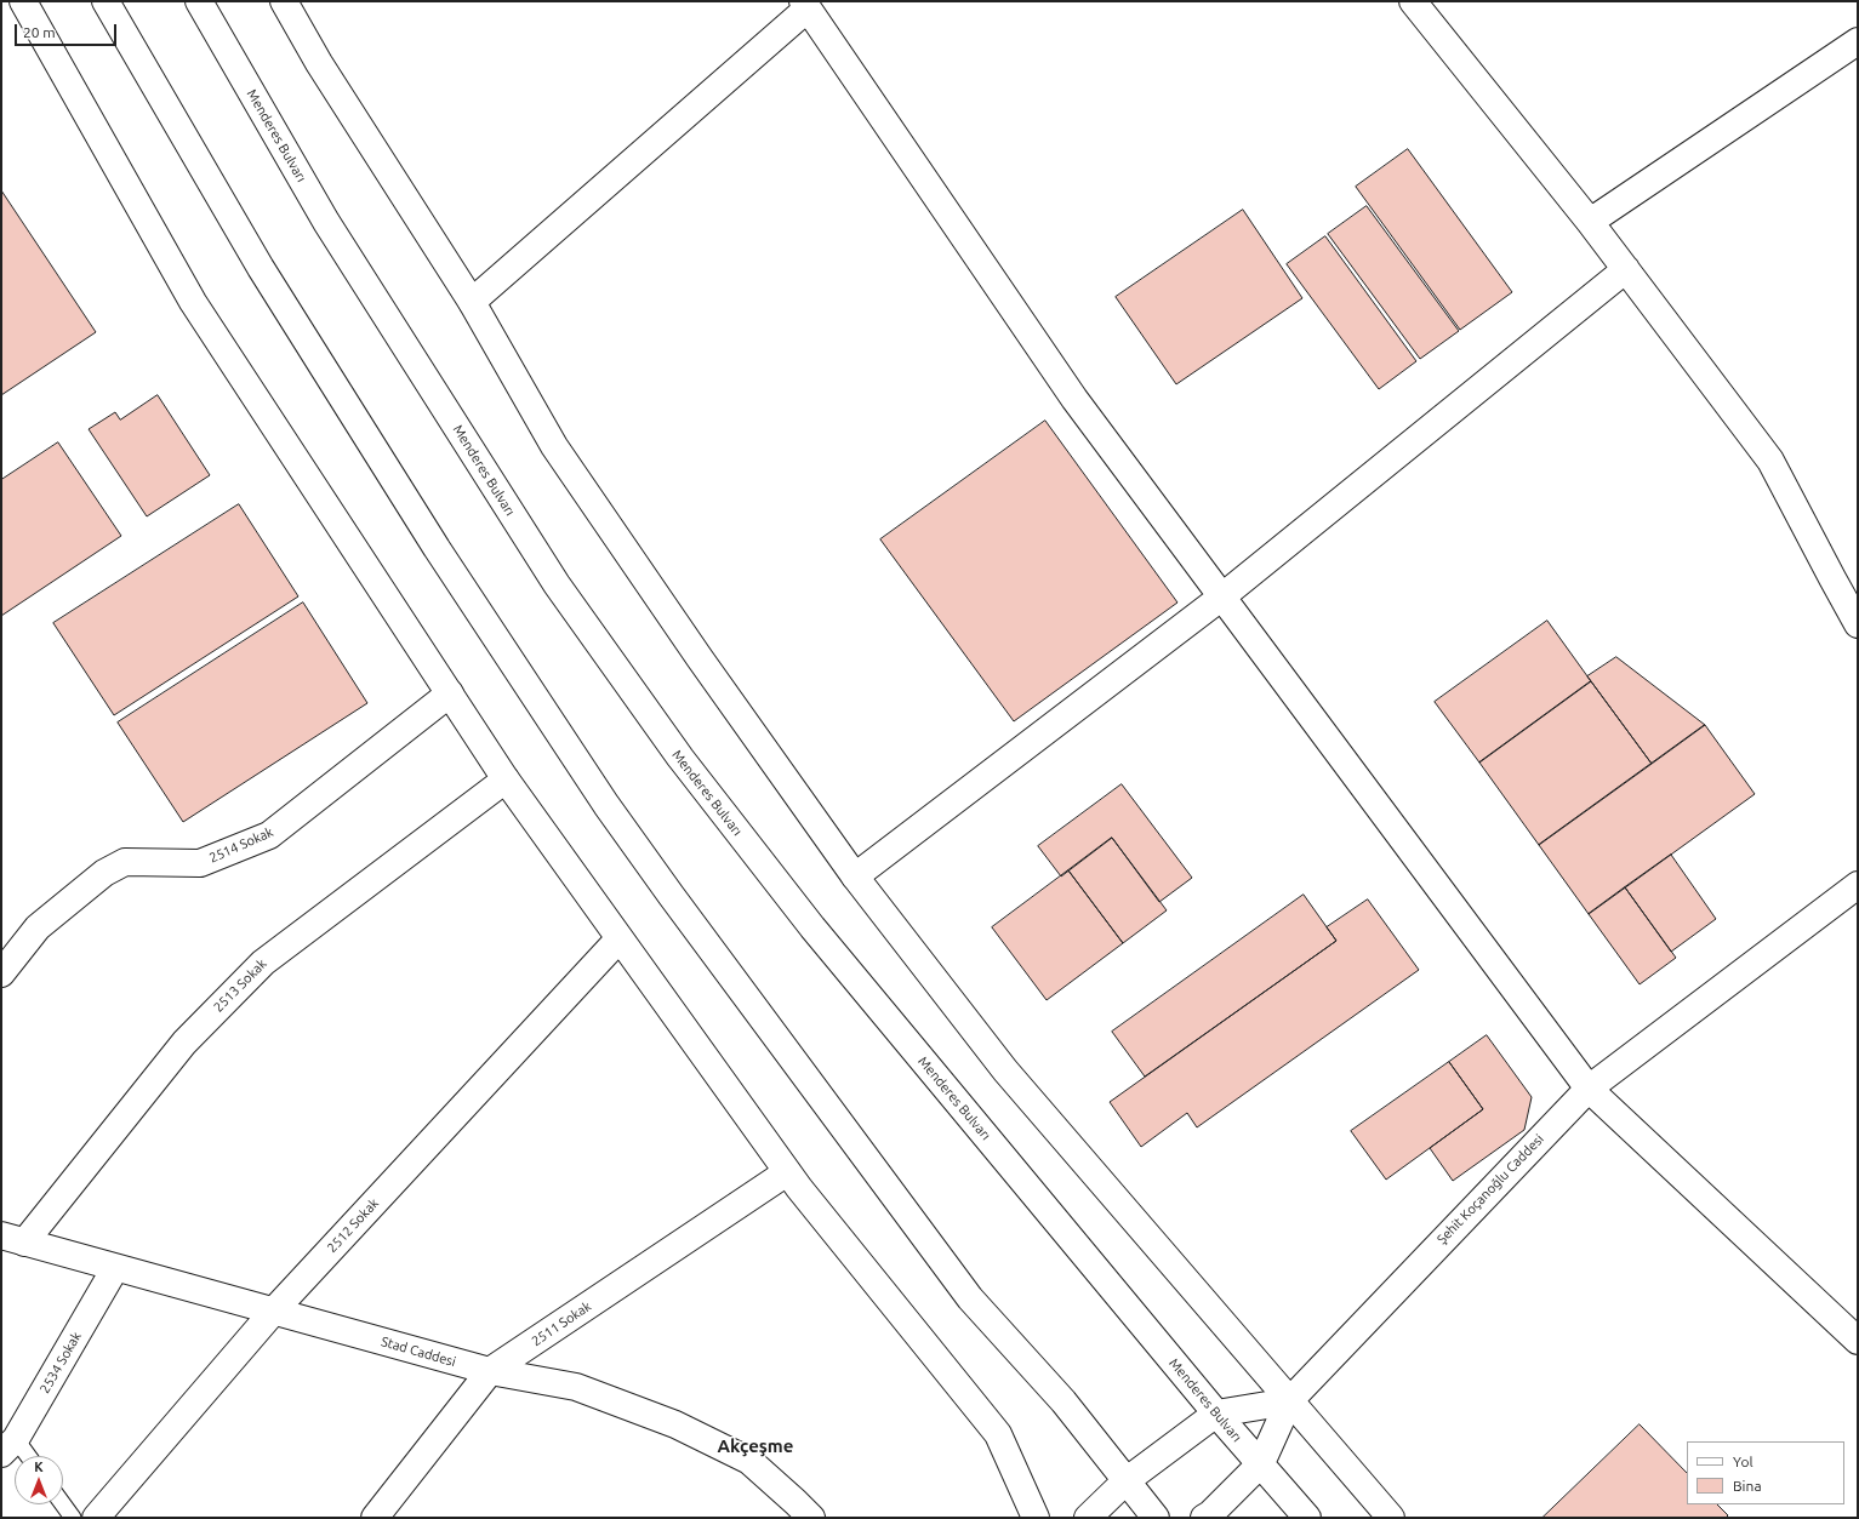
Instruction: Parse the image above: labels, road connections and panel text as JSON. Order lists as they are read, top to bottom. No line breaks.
{"streets":{"main road":["Menderes Bulvarı","2514 Sokak","2513 Sokak","Şehit Koçanoğlu Caddesi","2512 Sokak","2511 Sokak","Stad Caddesi","2534 Sokak"]},"crossings":[["Menderes Bulvarı","Şehit Koçanoğlu Caddesi"],["2513 Sokak","Stad Caddesi"],["2512 Sokak","Stad Caddesi"],["2511 Sokak","Stad Caddesi"],["Stad Caddesi","2534 Sokak"]],"districts":["Akçeşme"],"legend":["Yol","Bina"],"scale_bar":"20 m","north":"top"}
